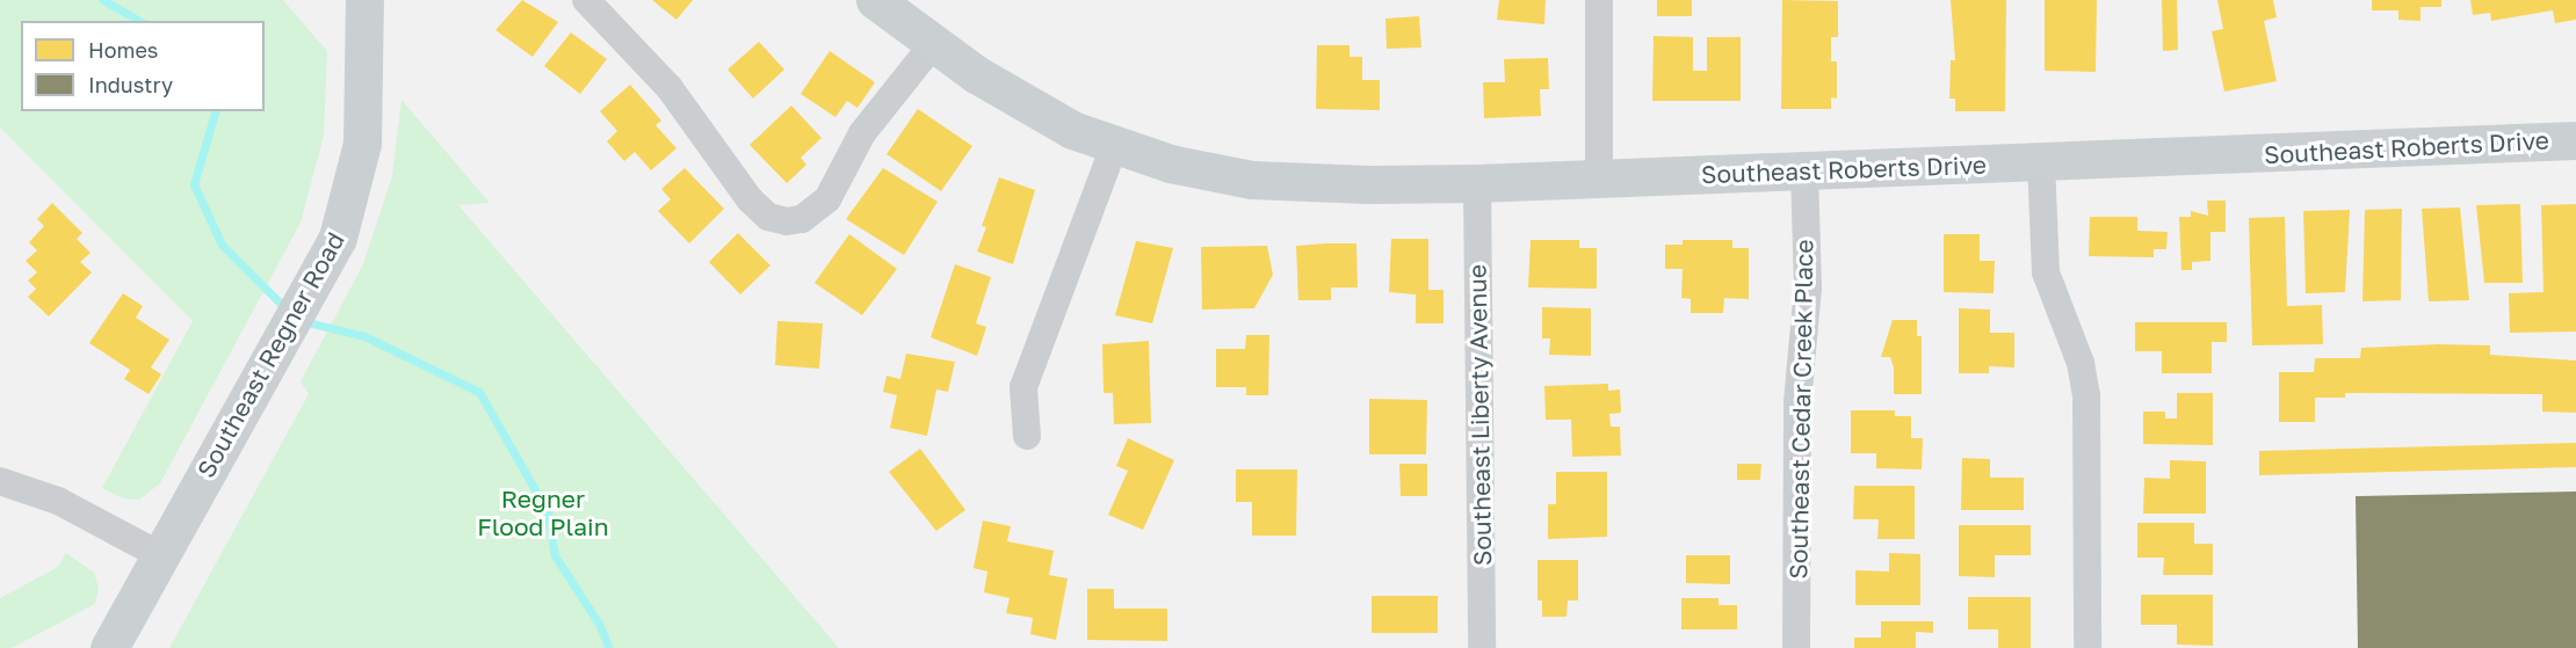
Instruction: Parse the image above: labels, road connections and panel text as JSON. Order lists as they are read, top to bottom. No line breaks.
{"streets":{"street":["Southeast Roberts Drive","Southeast Regner Road","Southeast Cedar Creek Place","Southeast Liberty Avenue"]},"crossings":[["Southeast Roberts Drive","Southeast Cedar Creek Place"],["Southeast Roberts Drive","Southeast Liberty Avenue"]],"parks":["Regner Flood Plain"],"legend":["Homes","Industry"]}
